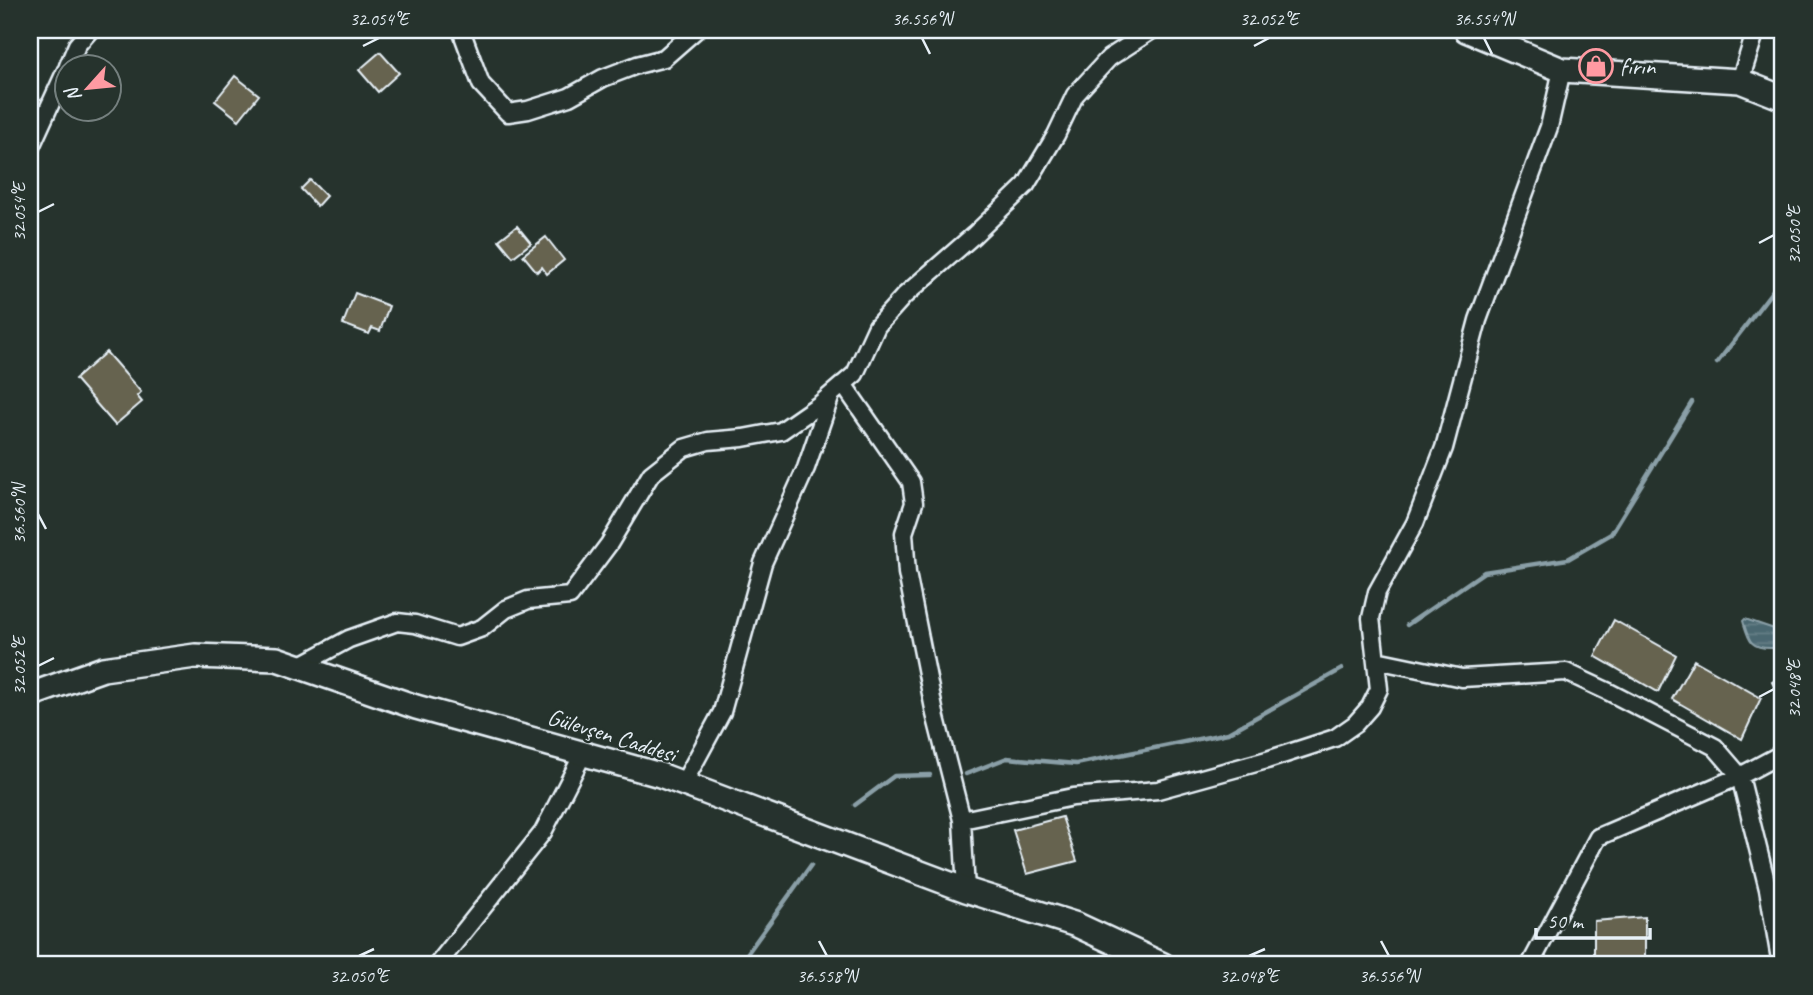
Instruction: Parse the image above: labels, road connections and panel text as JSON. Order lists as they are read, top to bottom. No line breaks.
{"streets":{"street":["Gülevşen Caddesi"]},"places":{"shop":["fırın"]},"scale_bar":"50 m","north":"bottom left","coordinates":["32.054°E","36.556°N","32.052°E","36.554°N","32.050°E","36.560°N","32.048°E","36.558°N"]}
